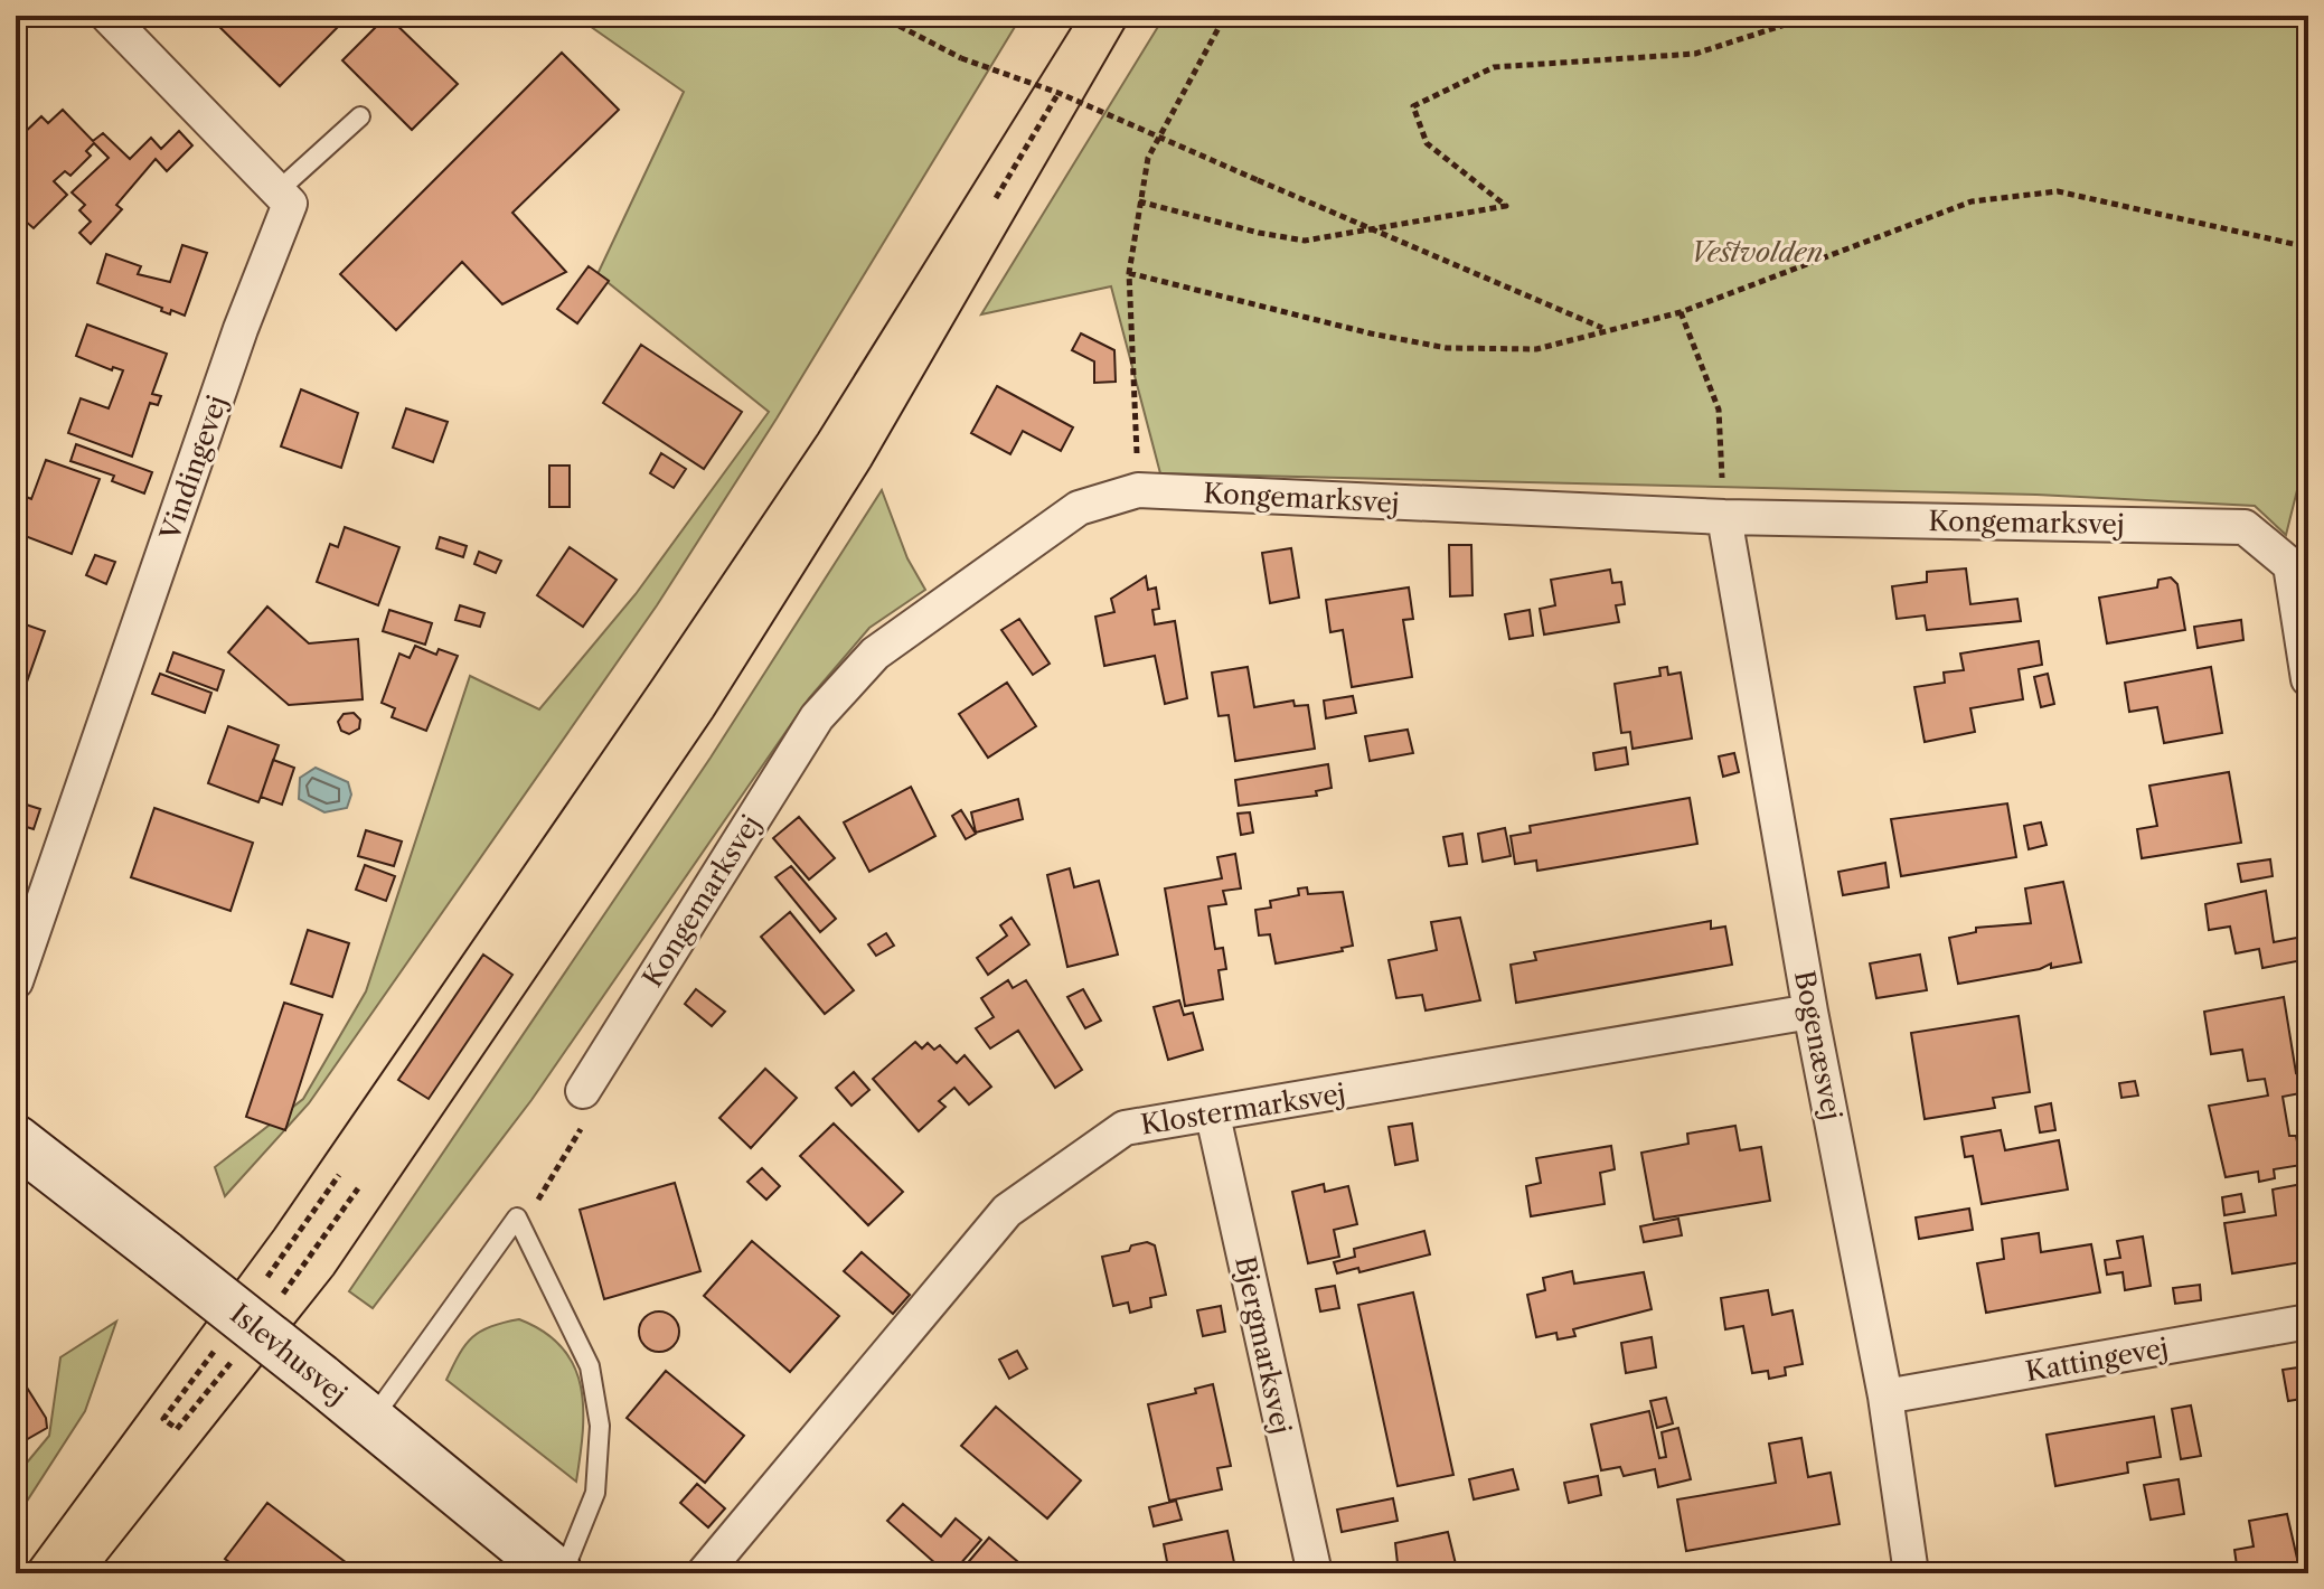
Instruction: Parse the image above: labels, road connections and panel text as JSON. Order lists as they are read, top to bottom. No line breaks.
{"streets":{"street":["Vindingevej","Kongemarksvej","Bogenæsvej","Klostermarksvej","Bjergmarksvej","Islevhusvej","Kattingevej"]},"crossings":[["Kongemarksvej","Bogenæsvej"],["Bogenæsvej","Klostermarksvej"],["Bogenæsvej","Kattingevej"],["Klostermarksvej","Bjergmarksvej"]],"parks":["Vestvolden"]}
